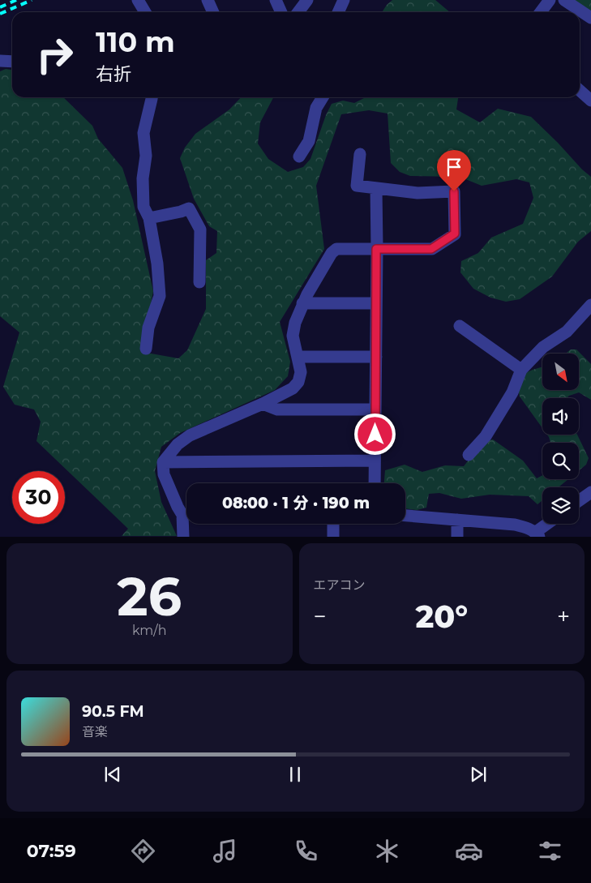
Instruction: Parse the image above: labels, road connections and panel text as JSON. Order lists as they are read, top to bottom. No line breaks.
{"north":"bottom right","page":{"turn":["110 m","右折"],"limit":"30","trip":"08:00 · 1 分 · 190 m","tile":[["26","km/h"],"エアコン"],"heat":["−","20°","+"],"song":["90.5 FM","音楽"],"tabs":"07:59"}}
